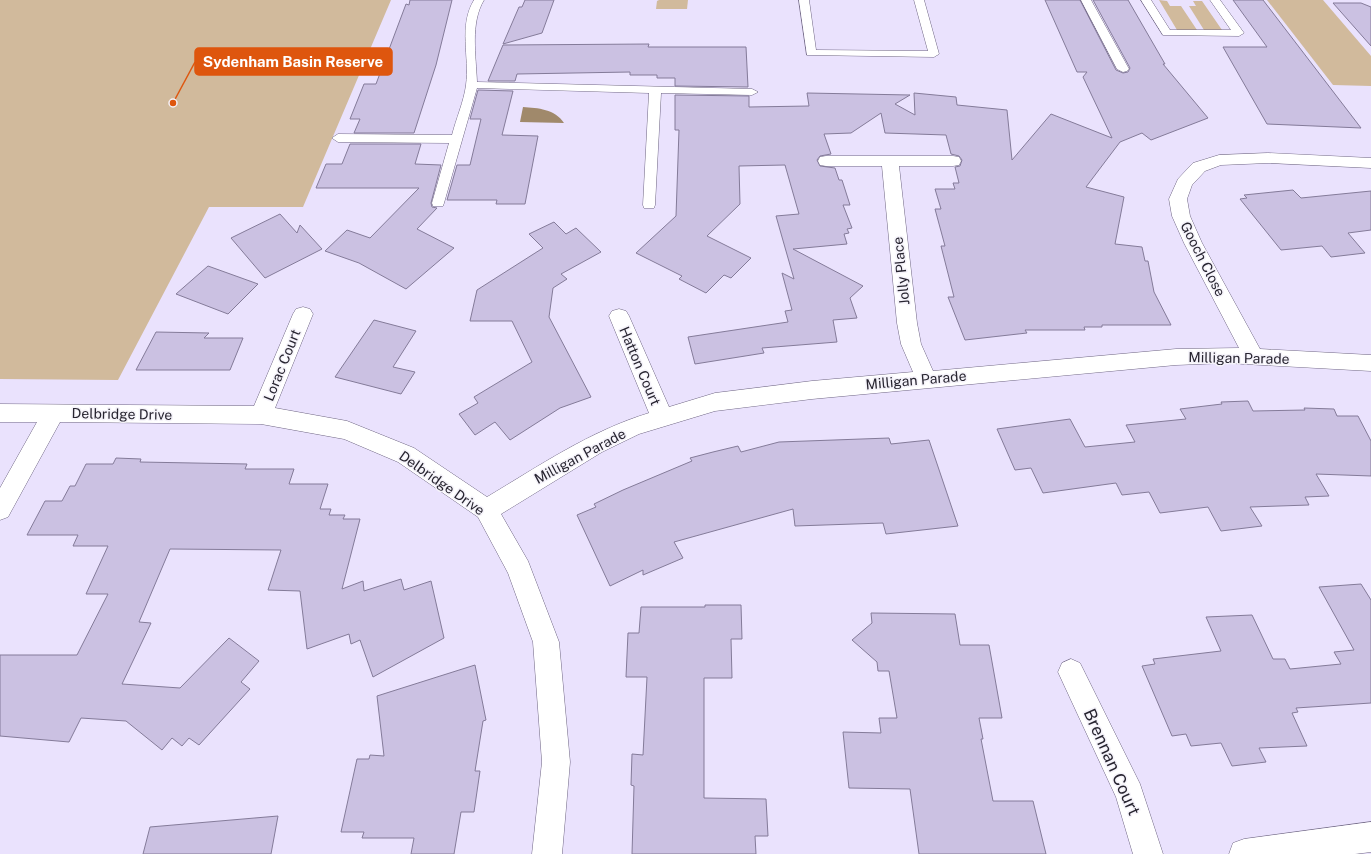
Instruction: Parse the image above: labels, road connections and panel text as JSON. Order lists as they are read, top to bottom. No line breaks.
{"streets":{"street":["Gooch Close","Jolly Place","Milligan Parade","Lorac Court","Hatton Court","Delbridge Drive","Brennan Court"]},"crossings":[["Gooch Close","Milligan Parade"],["Jolly Place","Milligan Parade"],["Milligan Parade","Hatton Court"],["Milligan Parade","Delbridge Drive"],["Lorac Court","Delbridge Drive"]],"places":["Sydenham Basin Reserve"]}
